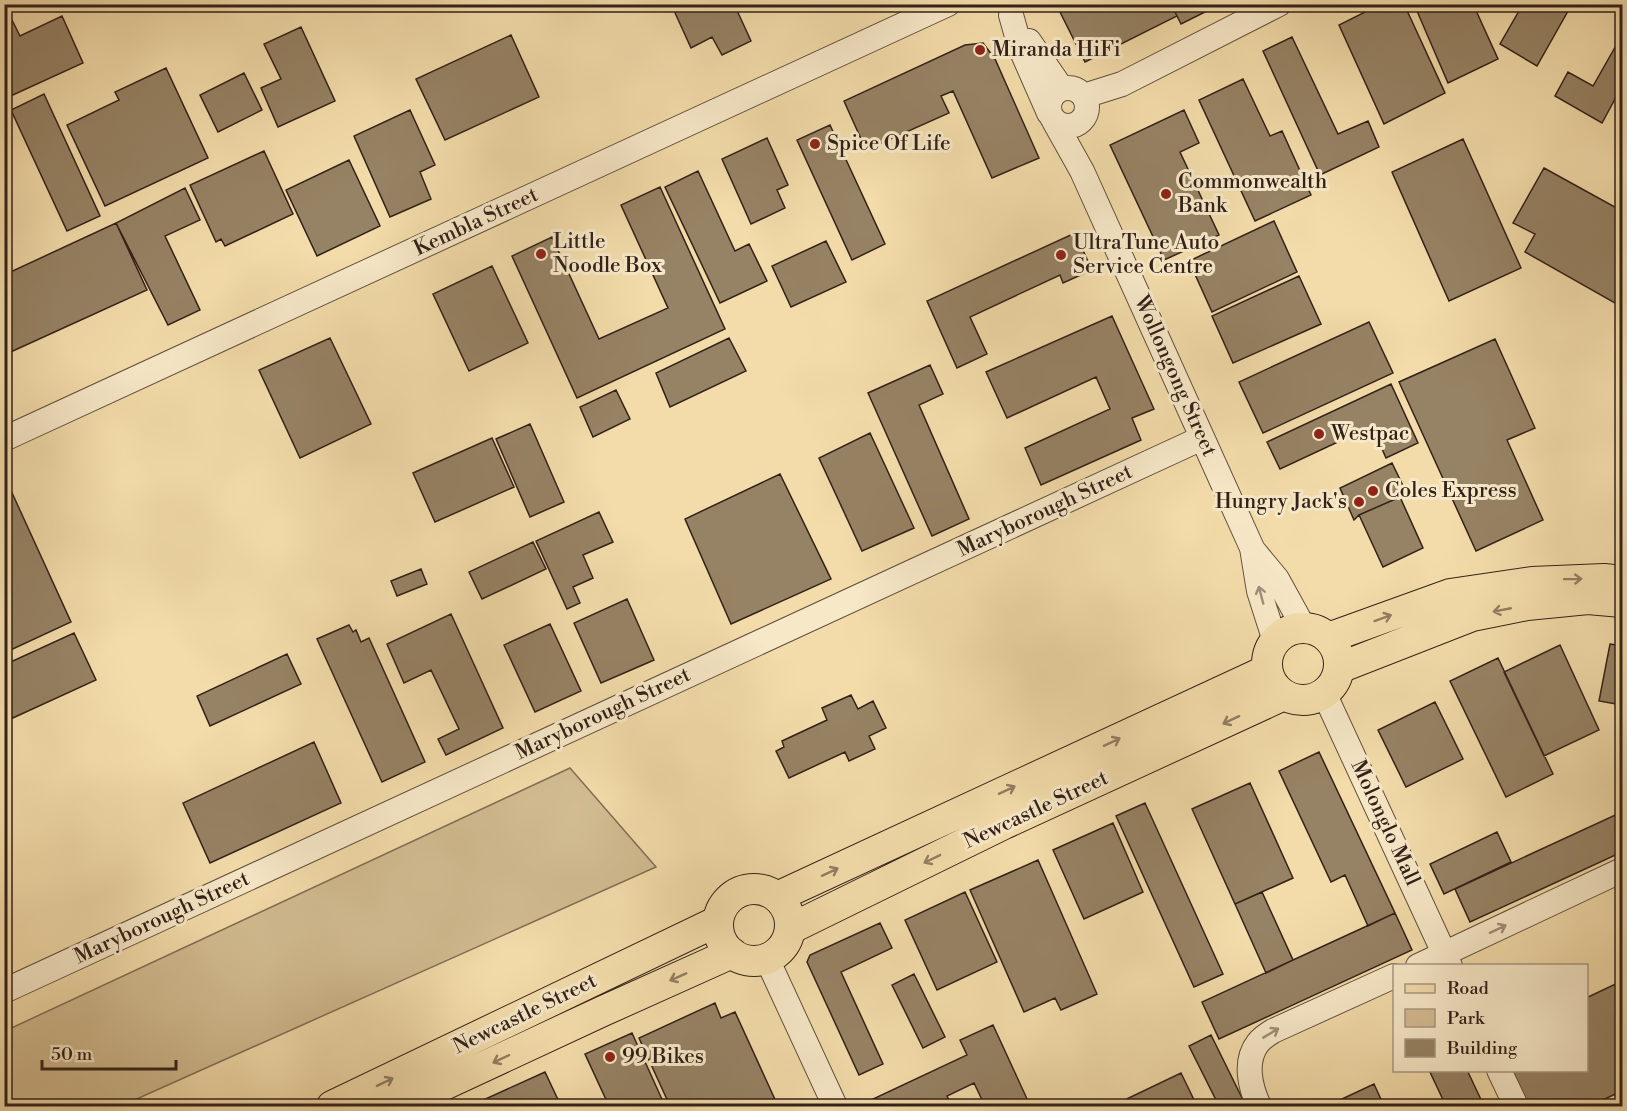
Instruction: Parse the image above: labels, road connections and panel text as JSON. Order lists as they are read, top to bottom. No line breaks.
{"streets":{"main road":["Newcastle Street"],"street":["Kembla Street","Wollongong Street","Maryborough Street","Molonglo Mall"]},"crossings":[["Wollongong Street","Maryborough Street"],["Wollongong Street","Newcastle Street"],["Wollongong Street","Molonglo Mall"],["Newcastle Street","Molonglo Mall"]],"places":["Miranda HiFi","Spice Of Life","Commonwealth Bank","Little Noodle Box","UltraTune Auto Service Centre","Westpac","Coles Express","Hungry Jack's","99 Bikes"],"legend":["Road","Park","Building"],"scale_bar":"50 m"}
